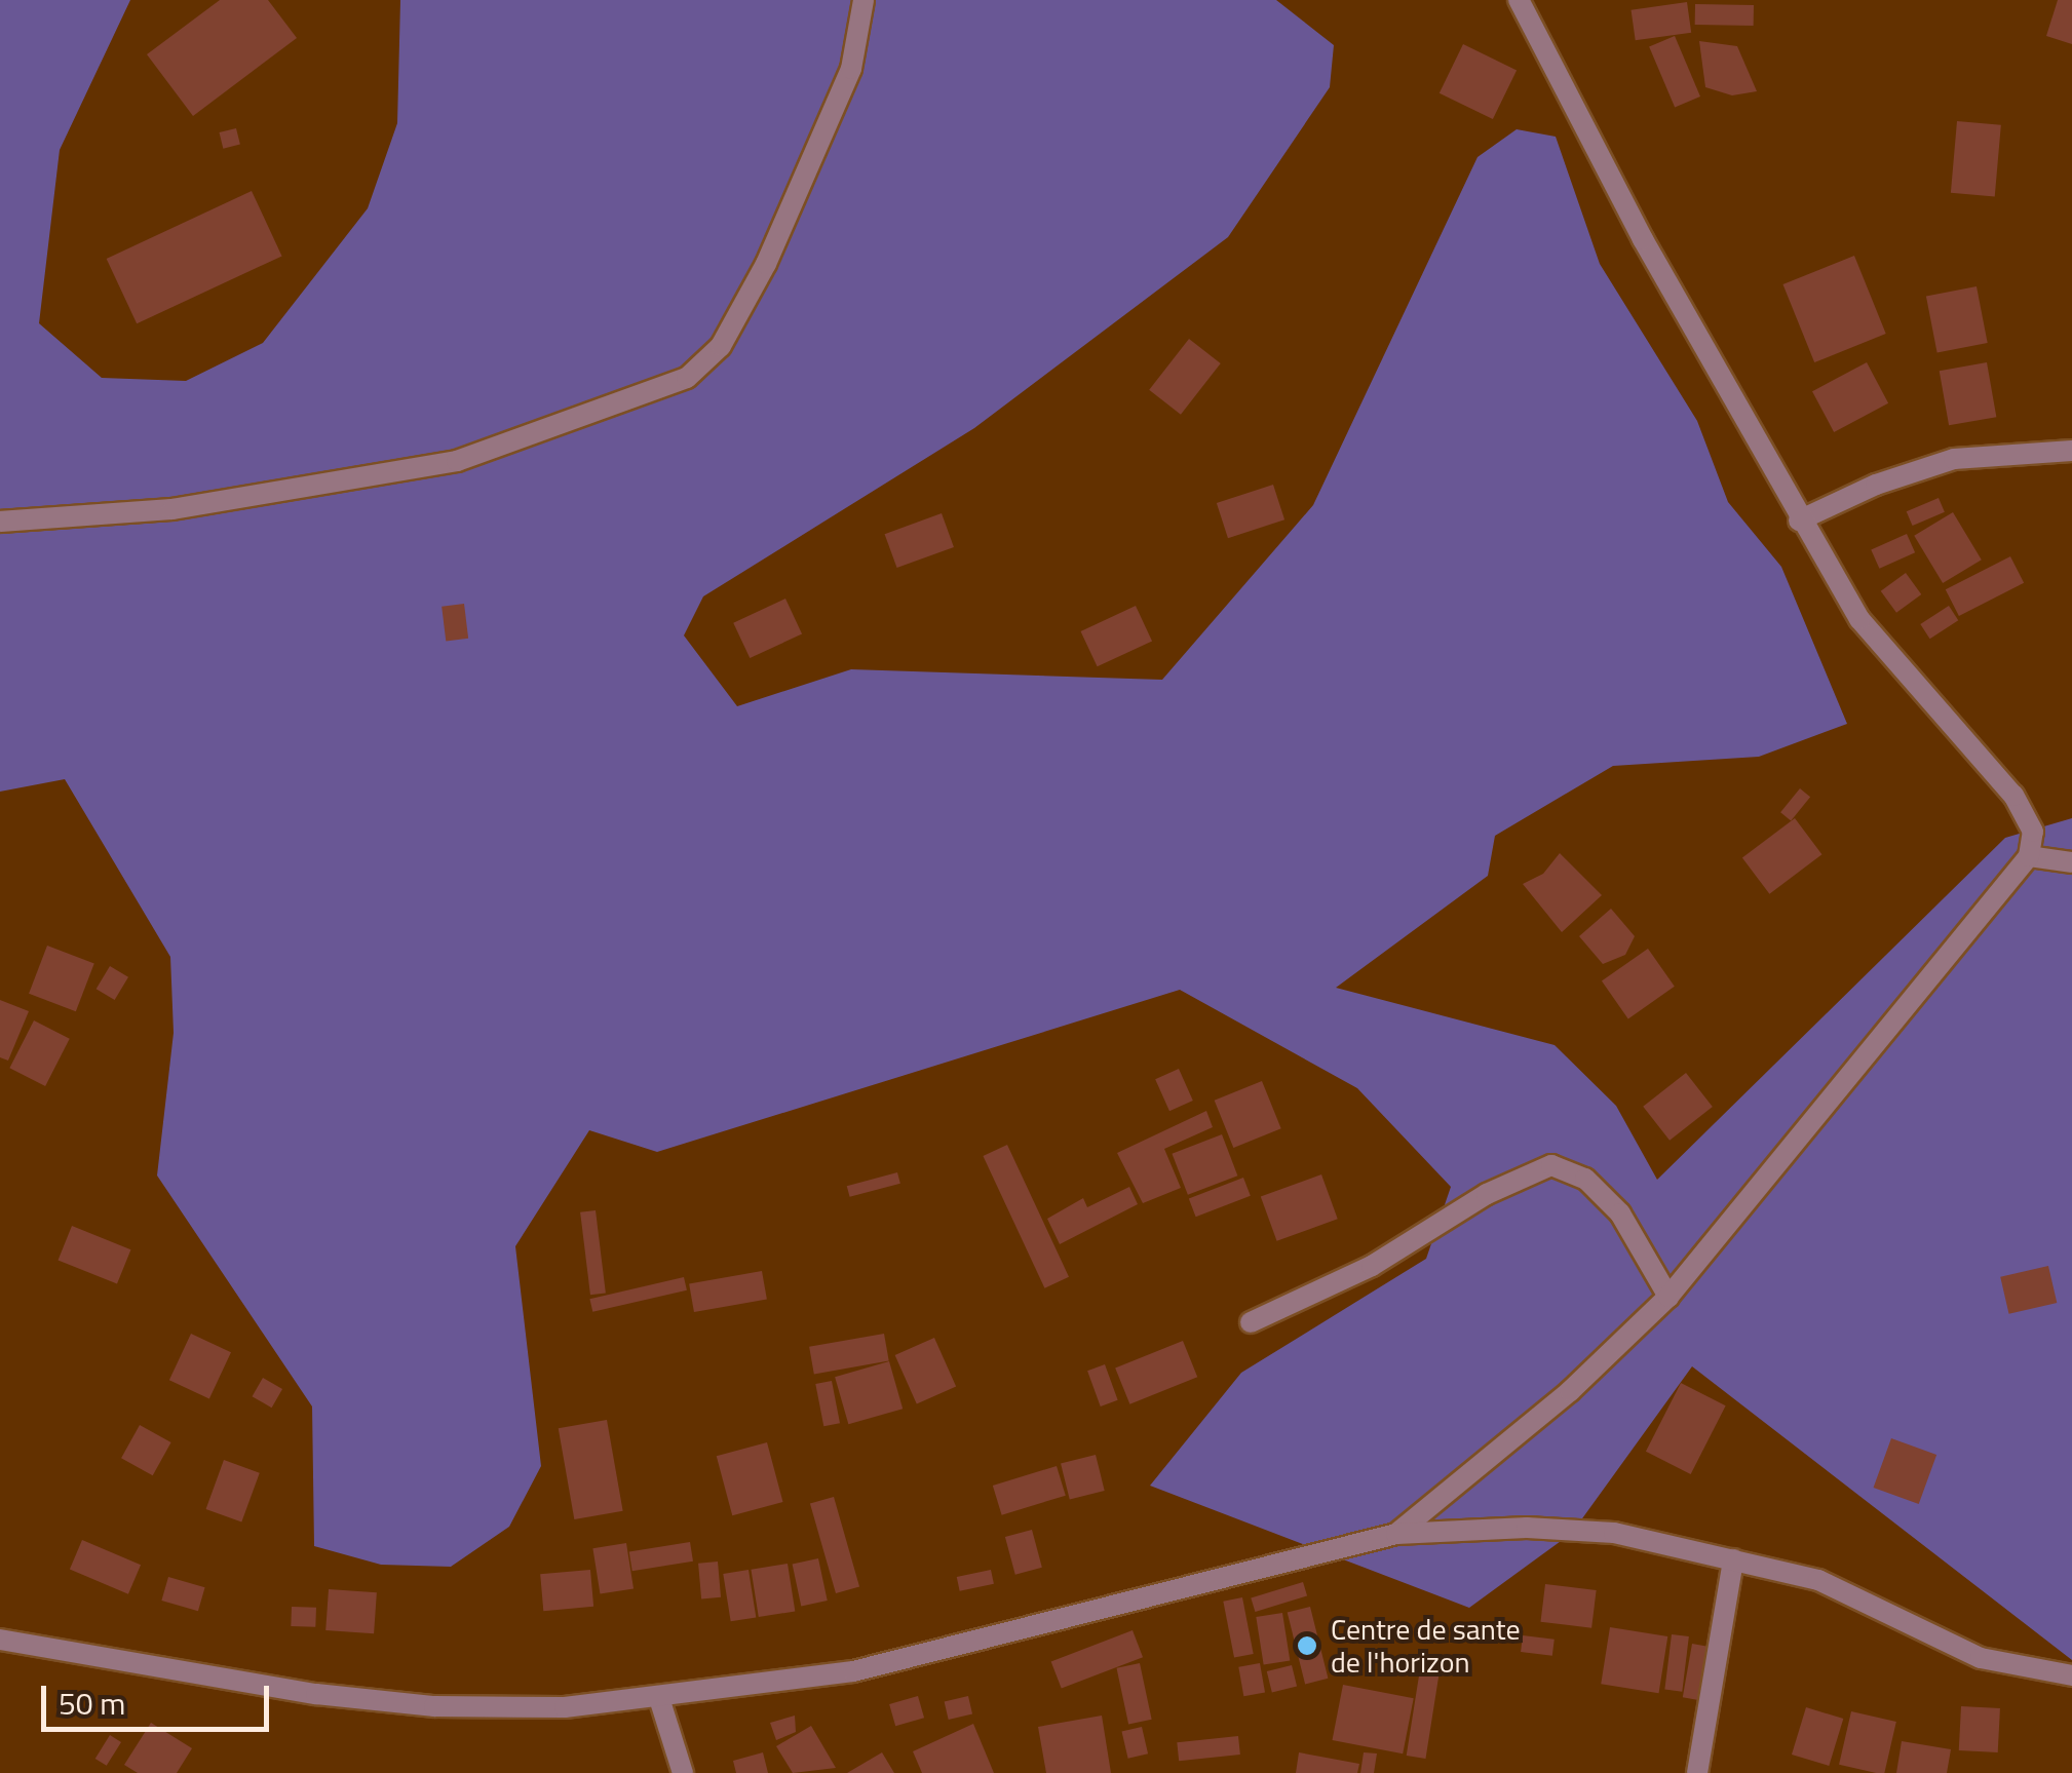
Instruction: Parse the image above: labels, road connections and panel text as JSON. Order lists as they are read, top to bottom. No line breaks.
{"places":["Centre de sante de l'horizon"],"scale_bar":"50 m"}
